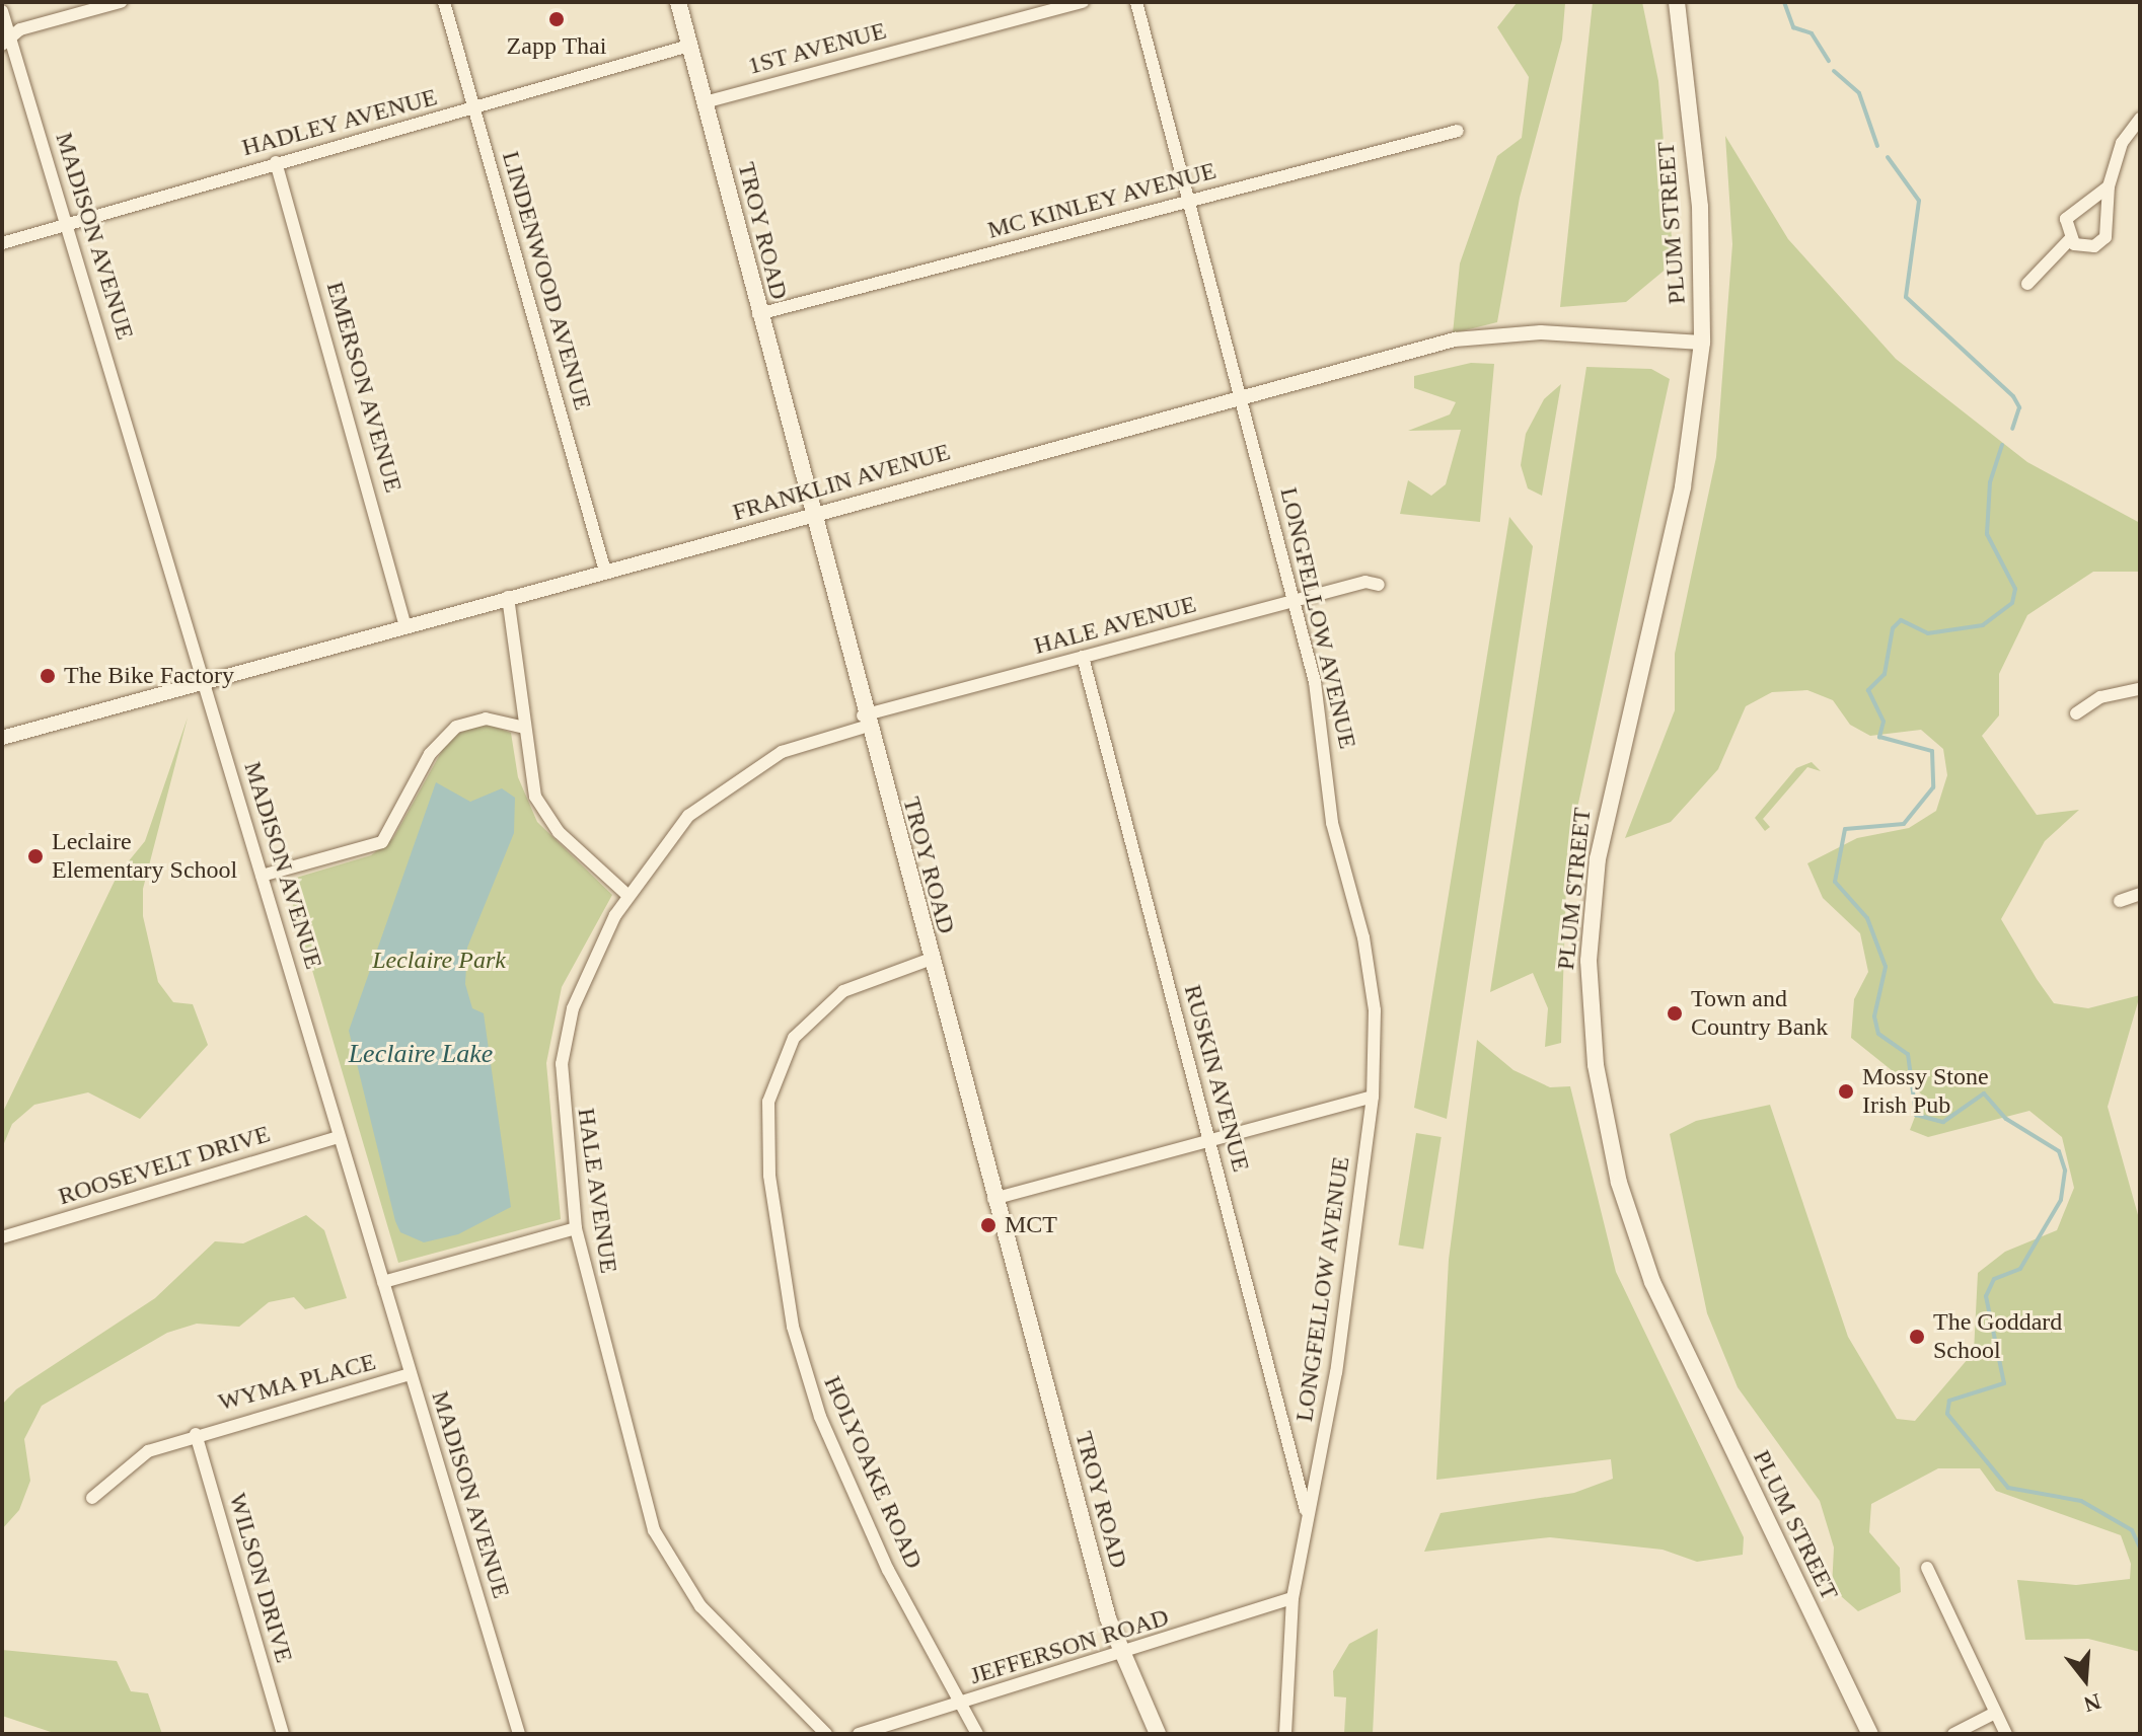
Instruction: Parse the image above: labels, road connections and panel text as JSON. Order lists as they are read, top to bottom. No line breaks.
{"streets":{"main road":["PLUM STREET","TROY ROAD"],"street":["1ST AVENUE","HADLEY AVENUE","MC KINLEY AVENUE","MADISON AVENUE","LINDENWOOD AVENUE","EMERSON AVENUE","FRANKLIN AVENUE","LONGFELLOW AVENUE","HALE AVENUE","RUSKIN AVENUE","ROOSEVELT DRIVE","WYMA PLACE","HOLYOAKE ROAD","WILSON DRIVE","JEFFERSON ROAD"]},"crossings":[["1ST AVENUE","TROY ROAD"],["HADLEY AVENUE","TROY ROAD"],["HADLEY AVENUE","MADISON AVENUE"],["HADLEY AVENUE","LINDENWOOD AVENUE"],["HADLEY AVENUE","EMERSON AVENUE"],["MC KINLEY AVENUE","TROY ROAD"],["MC KINLEY AVENUE","LONGFELLOW AVENUE"],["PLUM STREET","FRANKLIN AVENUE"],["TROY ROAD","FRANKLIN AVENUE"],["TROY ROAD","HALE AVENUE"],["TROY ROAD","HOLYOAKE ROAD"],["TROY ROAD","JEFFERSON ROAD"],["MADISON AVENUE","FRANKLIN AVENUE"],["MADISON AVENUE","ROOSEVELT DRIVE"],["MADISON AVENUE","WYMA PLACE"],["LINDENWOOD AVENUE","FRANKLIN AVENUE"],["EMERSON AVENUE","FRANKLIN AVENUE"],["FRANKLIN AVENUE","LONGFELLOW AVENUE"],["LONGFELLOW AVENUE","HALE AVENUE"],["LONGFELLOW AVENUE","RUSKIN AVENUE"],["LONGFELLOW AVENUE","JEFFERSON ROAD"],["HALE AVENUE","RUSKIN AVENUE"],["WYMA PLACE","WILSON DRIVE"],["HOLYOAKE ROAD","JEFFERSON ROAD"]],"water":["Leclaire Lake"],"parks":["Leclaire Park"],"places":["Zapp Thai","The Bike Factory","Leclaire Elementary School","Town and Country Bank","Mossy Stone Irish Pub","MCT","The Goddard School"],"north":"bottom"}
